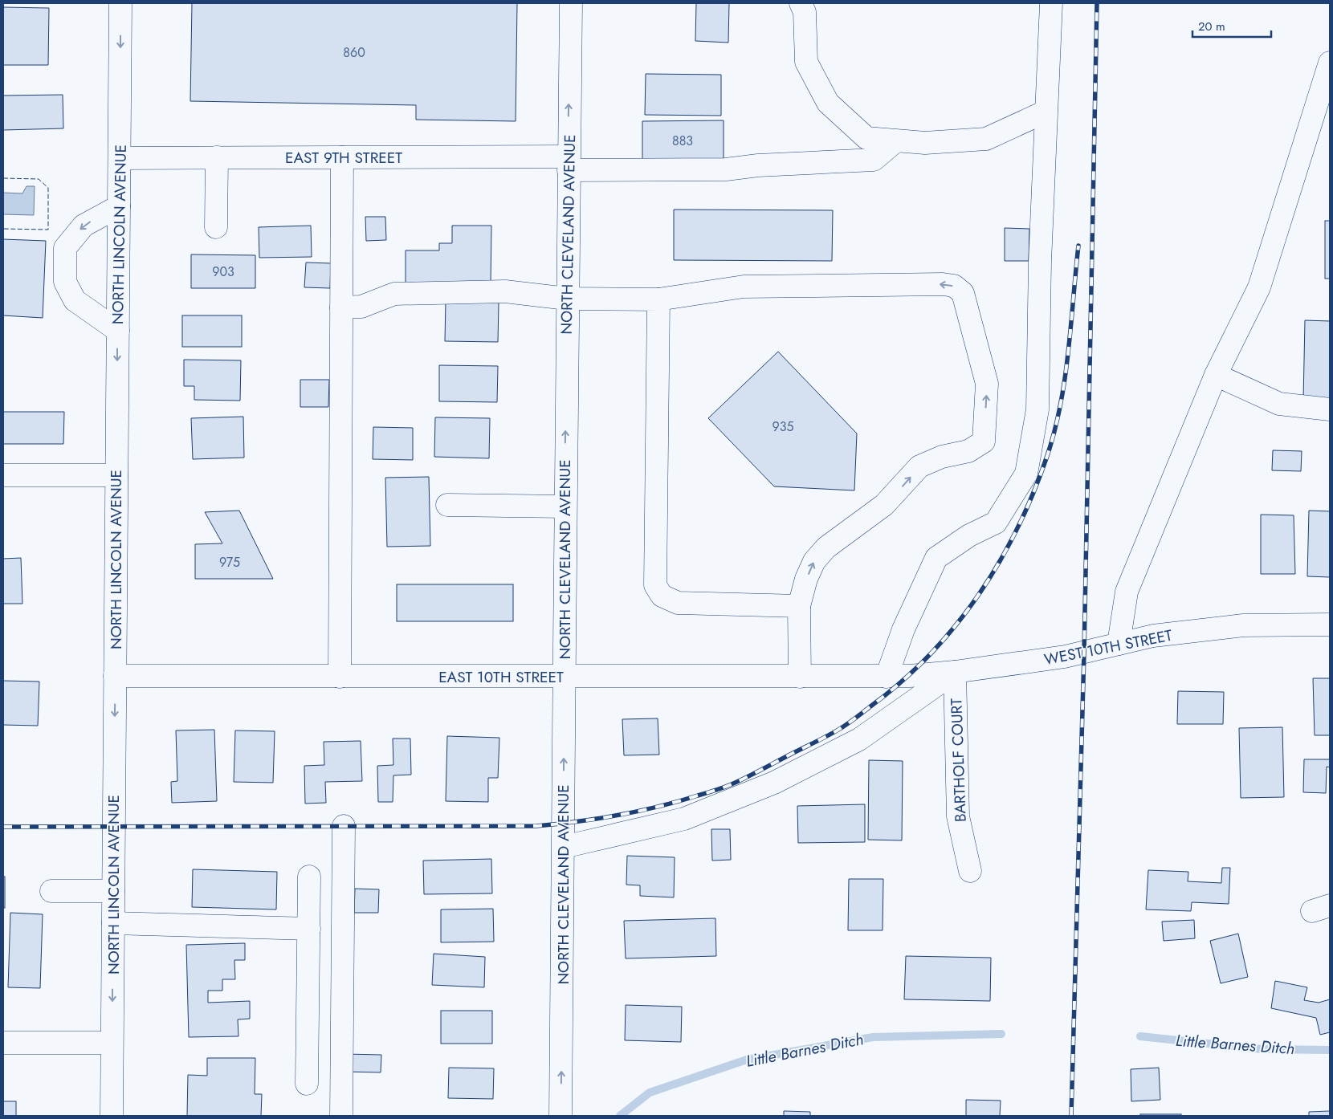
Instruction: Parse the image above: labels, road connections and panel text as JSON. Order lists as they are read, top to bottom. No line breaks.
{"streets":{"main road":["EAST 9TH STREET","NORTH LINCOLN AVENUE","NORTH CLEVELAND AVENUE","WEST 10TH STREET","EAST 10TH STREET","BARTHOLF COURT"]},"crossings":[["EAST 9TH STREET","NORTH LINCOLN AVENUE"],["EAST 9TH STREET","NORTH CLEVELAND AVENUE"],["NORTH LINCOLN AVENUE","EAST 10TH STREET"],["NORTH CLEVELAND AVENUE","EAST 10TH STREET"],["WEST 10TH STREET","EAST 10TH STREET"],["WEST 10TH STREET","BARTHOLF COURT"]],"one_way":["NORTH LINCOLN AVENUE","NORTH CLEVELAND AVENUE"],"water":["Little Barnes Ditch"],"house_numbers":["860","883","903","935","975"],"scale_bar":"20 m"}
